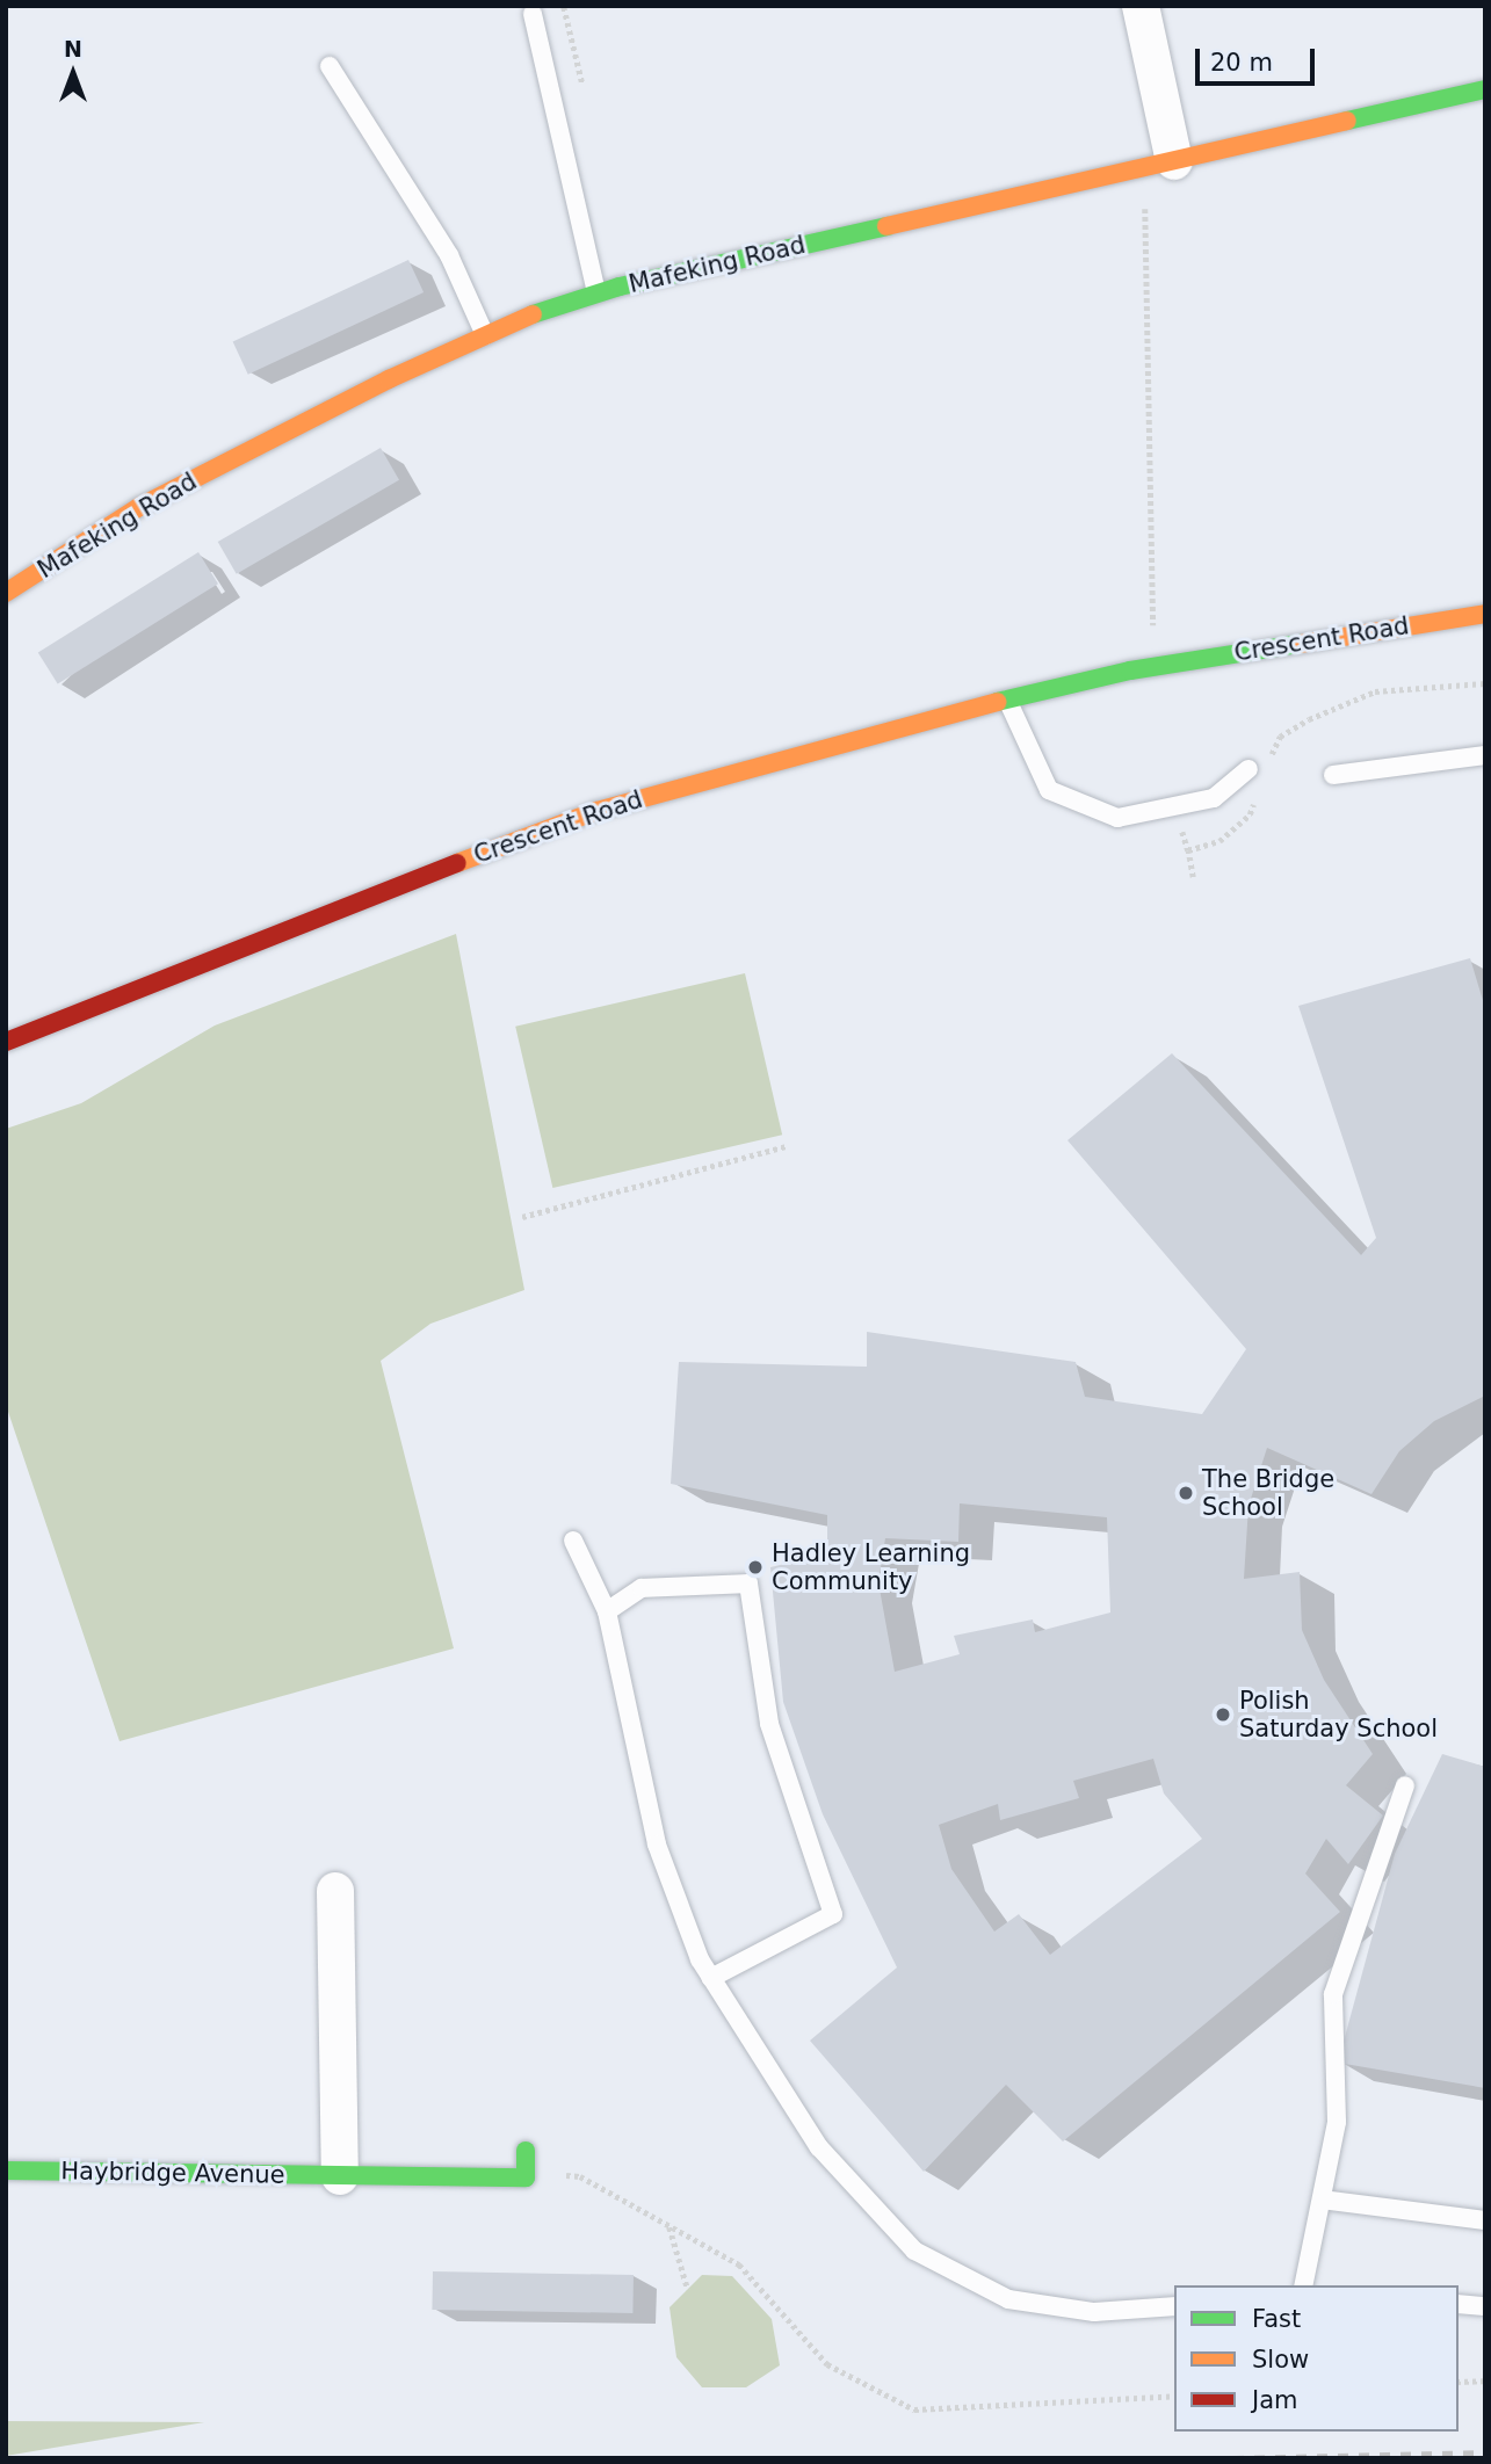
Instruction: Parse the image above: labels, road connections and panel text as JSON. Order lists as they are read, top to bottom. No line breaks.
{"streets":{"street":["Mafeking Road","Crescent Road","Haybridge Avenue"]},"places":["The Bridge School","Hadley Learning Community","Polish Saturday School"],"legend":["Fast","Slow","Jam"],"scale_bar":"20 m","north":"top"}
